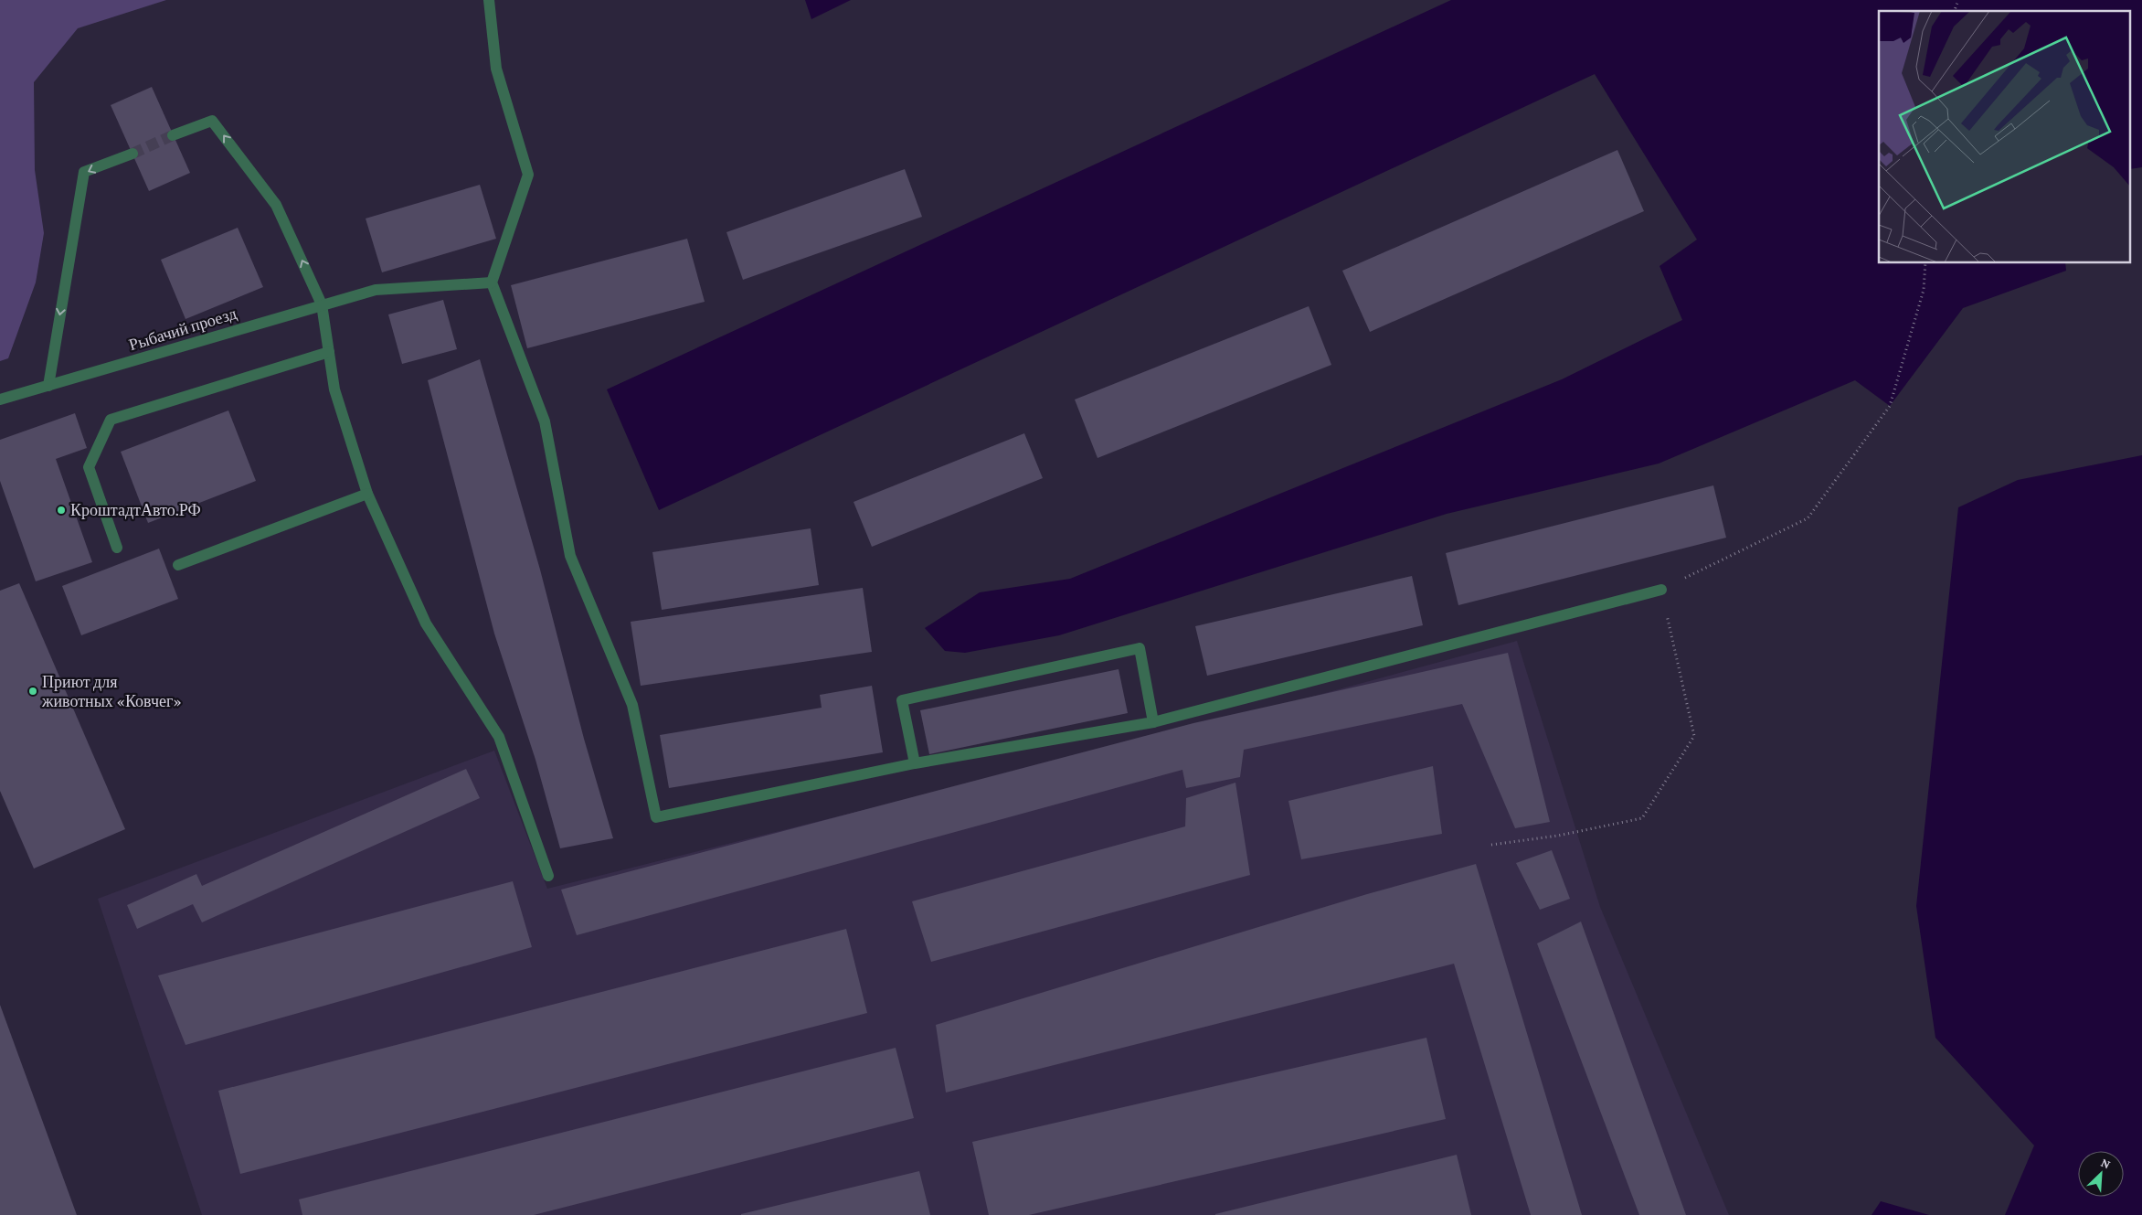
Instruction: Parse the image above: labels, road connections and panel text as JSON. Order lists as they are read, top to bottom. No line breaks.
{"streets":{"street":["Рыбачий проезд"]},"places":["КроштадтАвто.РФ","Приют для животных «Ковчег»"],"north":"top right"}
